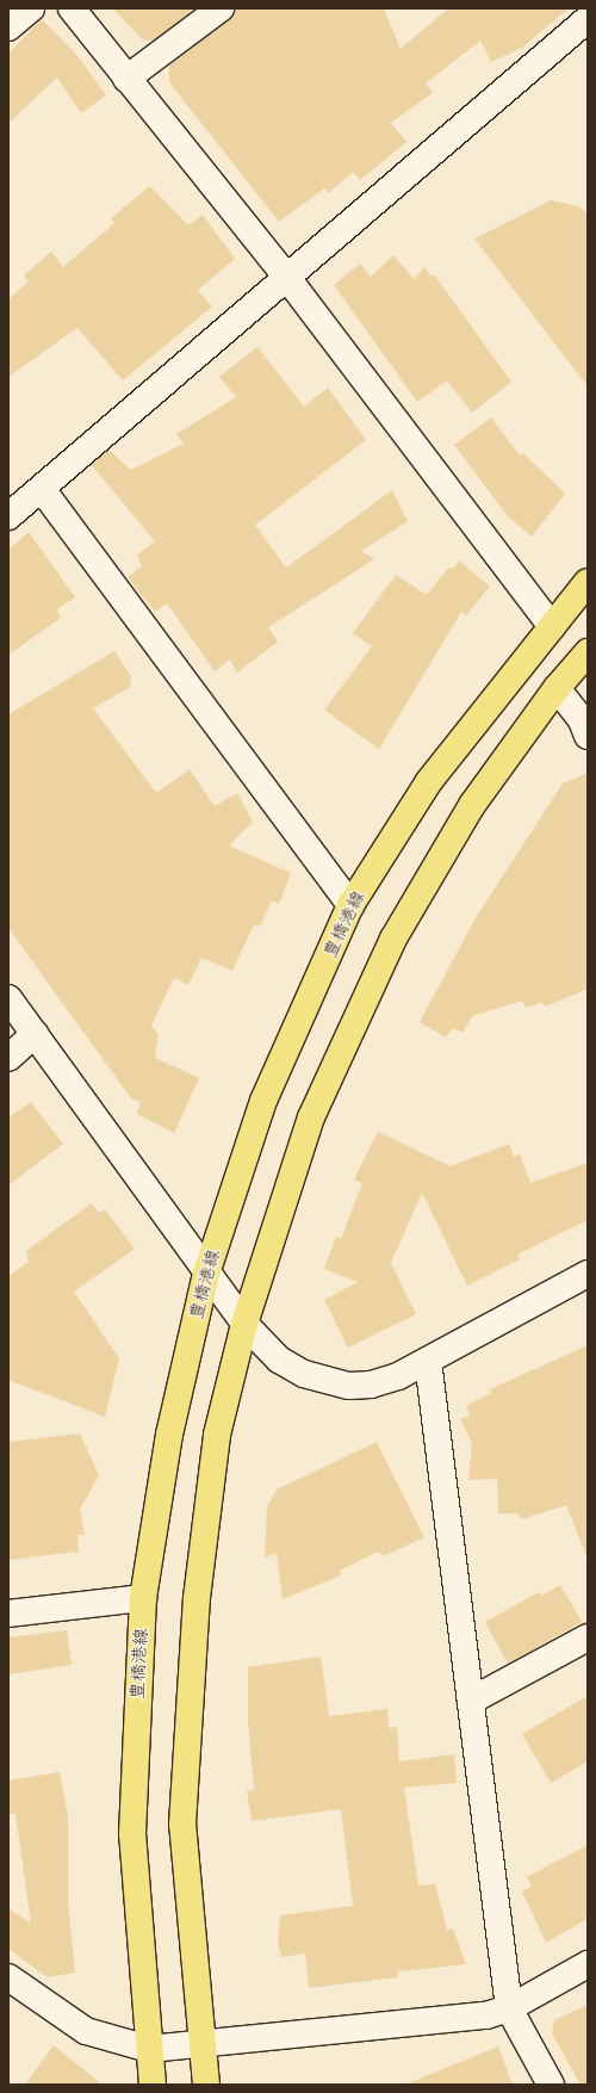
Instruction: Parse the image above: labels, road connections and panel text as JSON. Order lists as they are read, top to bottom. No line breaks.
{"streets":{"main road":["豊橋港線"]}}
